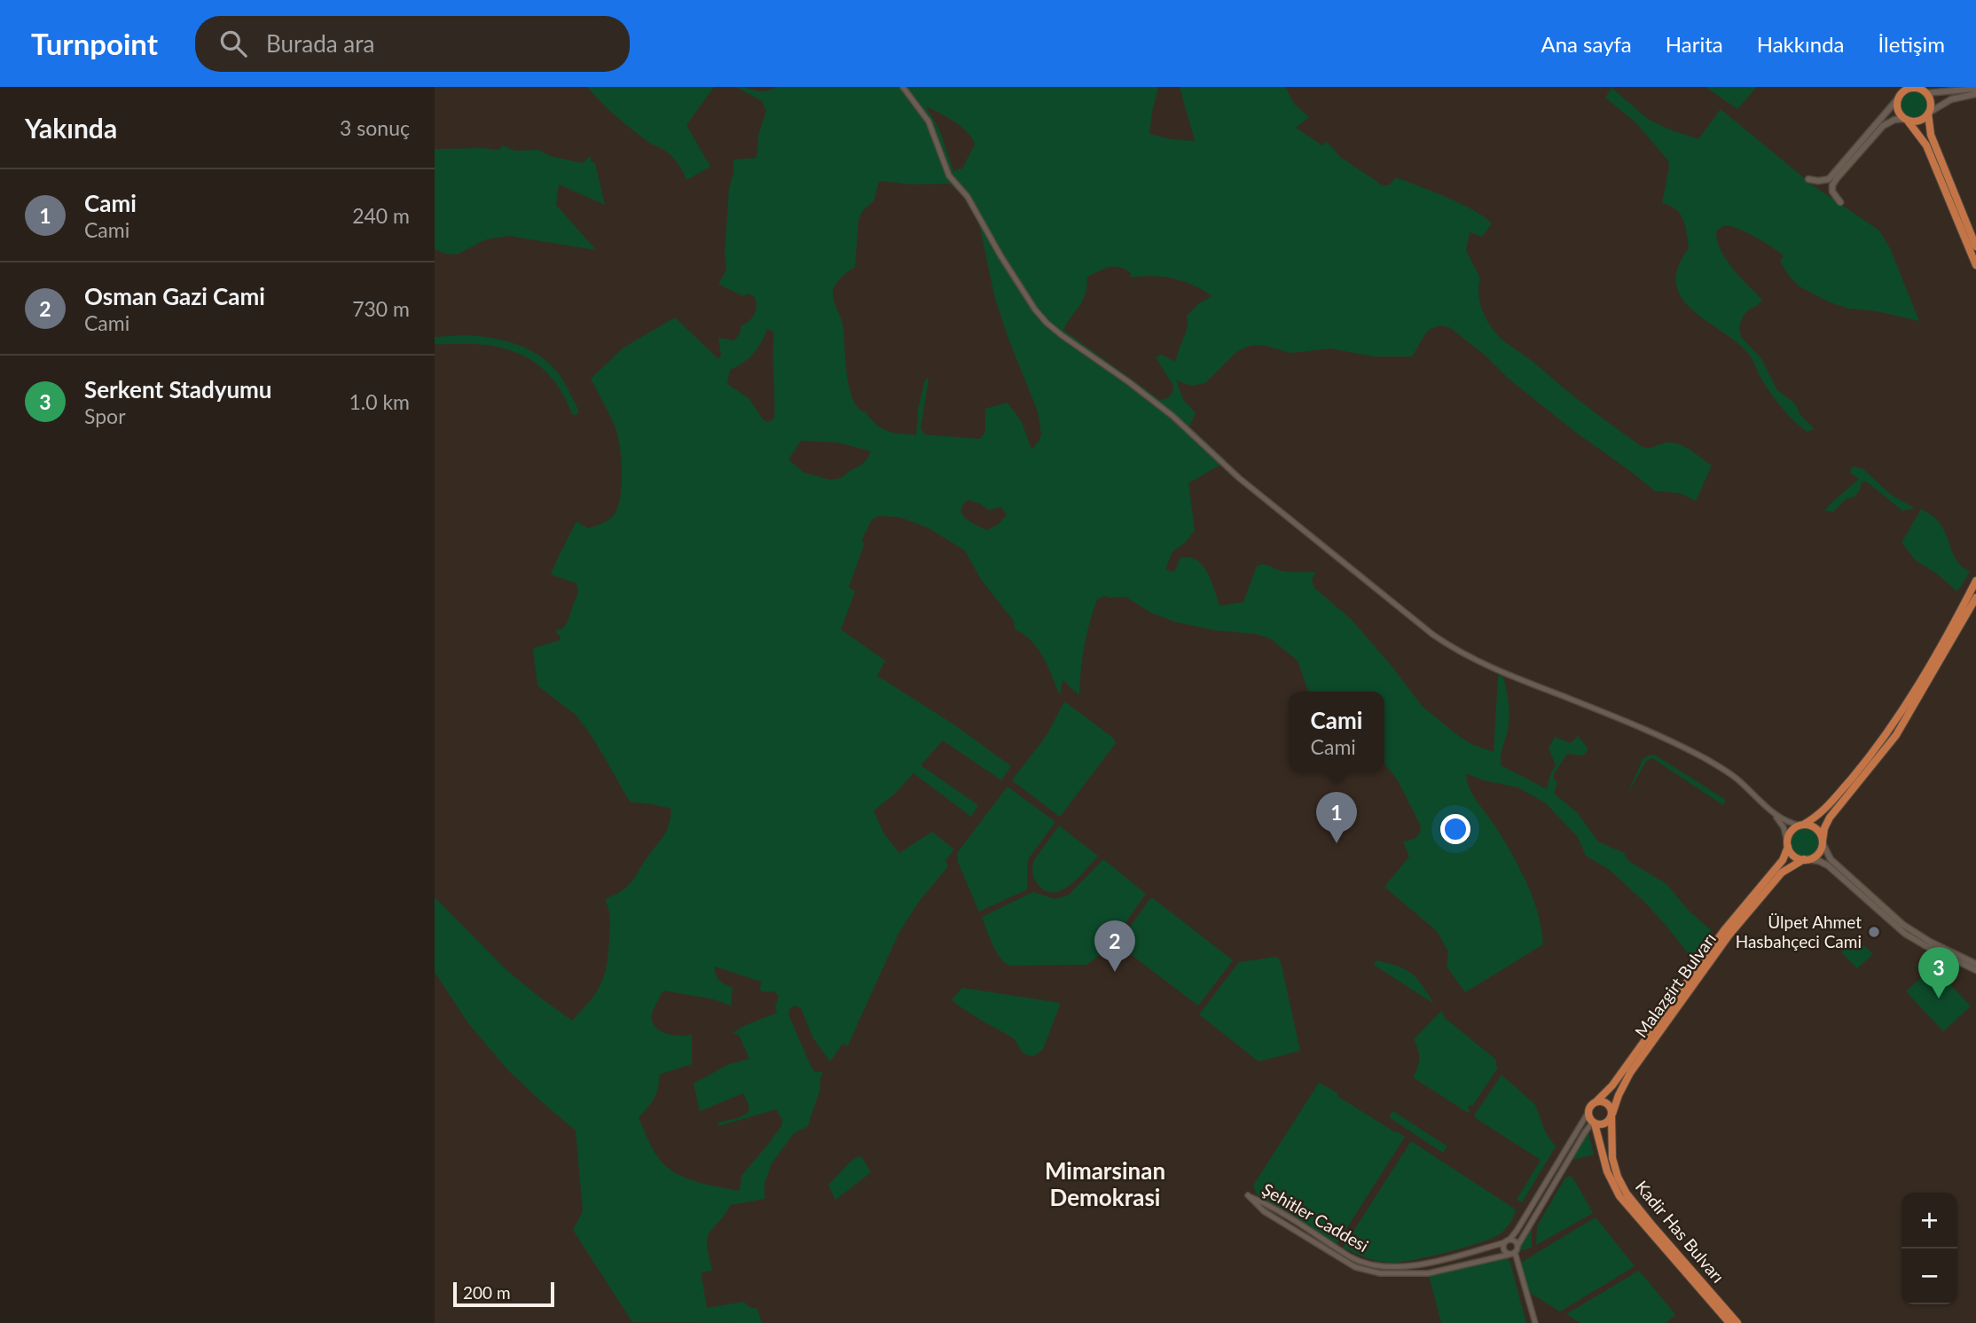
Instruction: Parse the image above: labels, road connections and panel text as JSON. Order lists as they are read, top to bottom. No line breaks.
{"streets":{"highway":["Malazgirt Bulvarı","Kadir Has Bulvarı"],"street":["Şehitler Caddesi"]},"crossings":[["Malazgirt Bulvarı","Kadir Has Bulvarı"]],"districts":["Mimarsinan Demokrasi"],"places":["Ülpet Ahmet Hasbahçeci Cami"],"scale_bar":"200 m","page":{"header":"Turnpoint","search":"Burada ara","nav":["Ana sayfa","Harita","Hakkında","İletişim"],"heading":["Yakında","3 sonuç"],"list":[{"mark":"1","name":"Cami","note":"Cami","value":"240 m"},{"mark":"2","name":"Osman Gazi Cami","note":"Cami","value":"730 m"},{"mark":"3","name":"Serkent Stadyumu","note":"Spor","value":"1.0 km"}],"popup":["Cami","Cami"],"pins":["1","2","3"],"map_buttons":["+","−"],"scale":"200 m"}}
